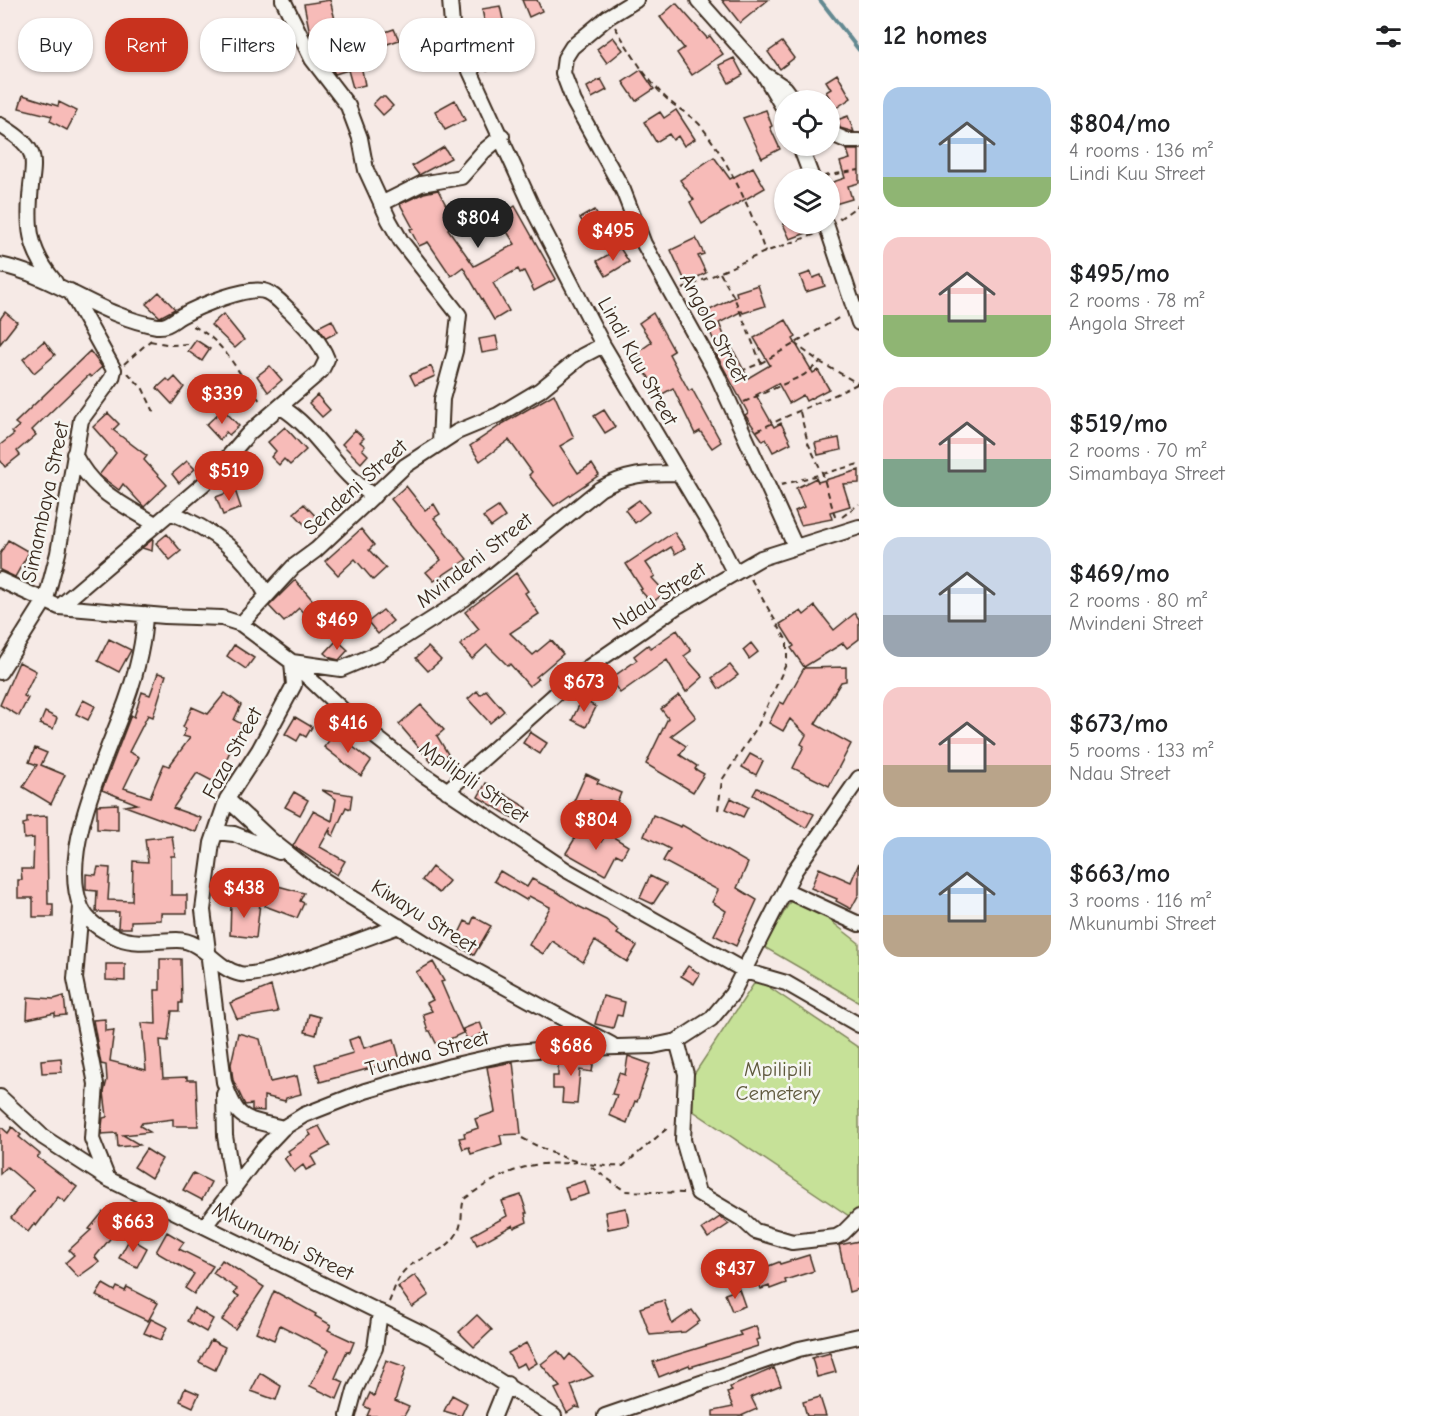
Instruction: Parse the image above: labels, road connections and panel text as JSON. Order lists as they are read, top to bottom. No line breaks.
{"streets":{"street":["Angola Street","Lindi Kuu Street","Sendeni Street","Simambaya Street","Mvindeni Street","Ndau Street","Faza Street","Mpilipili Street","Kiwayu Street","Tundwa Street","Mkunumbi Street"]},"crossings":[["Angola Street","Ndau Street"],["Lindi Kuu Street","Sendeni Street"],["Lindi Kuu Street","Mvindeni Street"],["Lindi Kuu Street","Ndau Street"],["Sendeni Street","Mpilipili Street"],["Simambaya Street","Mpilipili Street"],["Mvindeni Street","Faza Street"],["Mvindeni Street","Mpilipili Street"],["Ndau Street","Mpilipili Street"],["Faza Street","Mpilipili Street"],["Faza Street","Kiwayu Street"],["Faza Street","Tundwa Street"],["Mpilipili Street","Tundwa Street"],["Kiwayu Street","Tundwa Street"],["Tundwa Street","Mkunumbi Street"]],"parks":["Mpilipili Cemetery"],"page":{"heading":"12 homes","chip":["Buy","Rent","Filters","New","Apartment"],"list":[{"name":"$804/mo","note":"4 rooms · 136 m² · Lindi Kuu Street"},{"name":"$495/mo","note":"2 rooms · 78 m² · Angola Street"},{"name":"$519/mo","note":"2 rooms · 70 m² · Simambaya Street"},{"name":"$469/mo","note":"2 rooms · 80 m² · Mvindeni Street"},{"name":"$673/mo","note":"5 rooms · 133 m² · Ndau Street"},{"name":"$663/mo","note":"3 rooms · 116 m² · Mkunumbi Street"}],"price":["$804","$495","$339","$519","$469","$673","$416","$804","$438","$686","$663","$437"]}}
